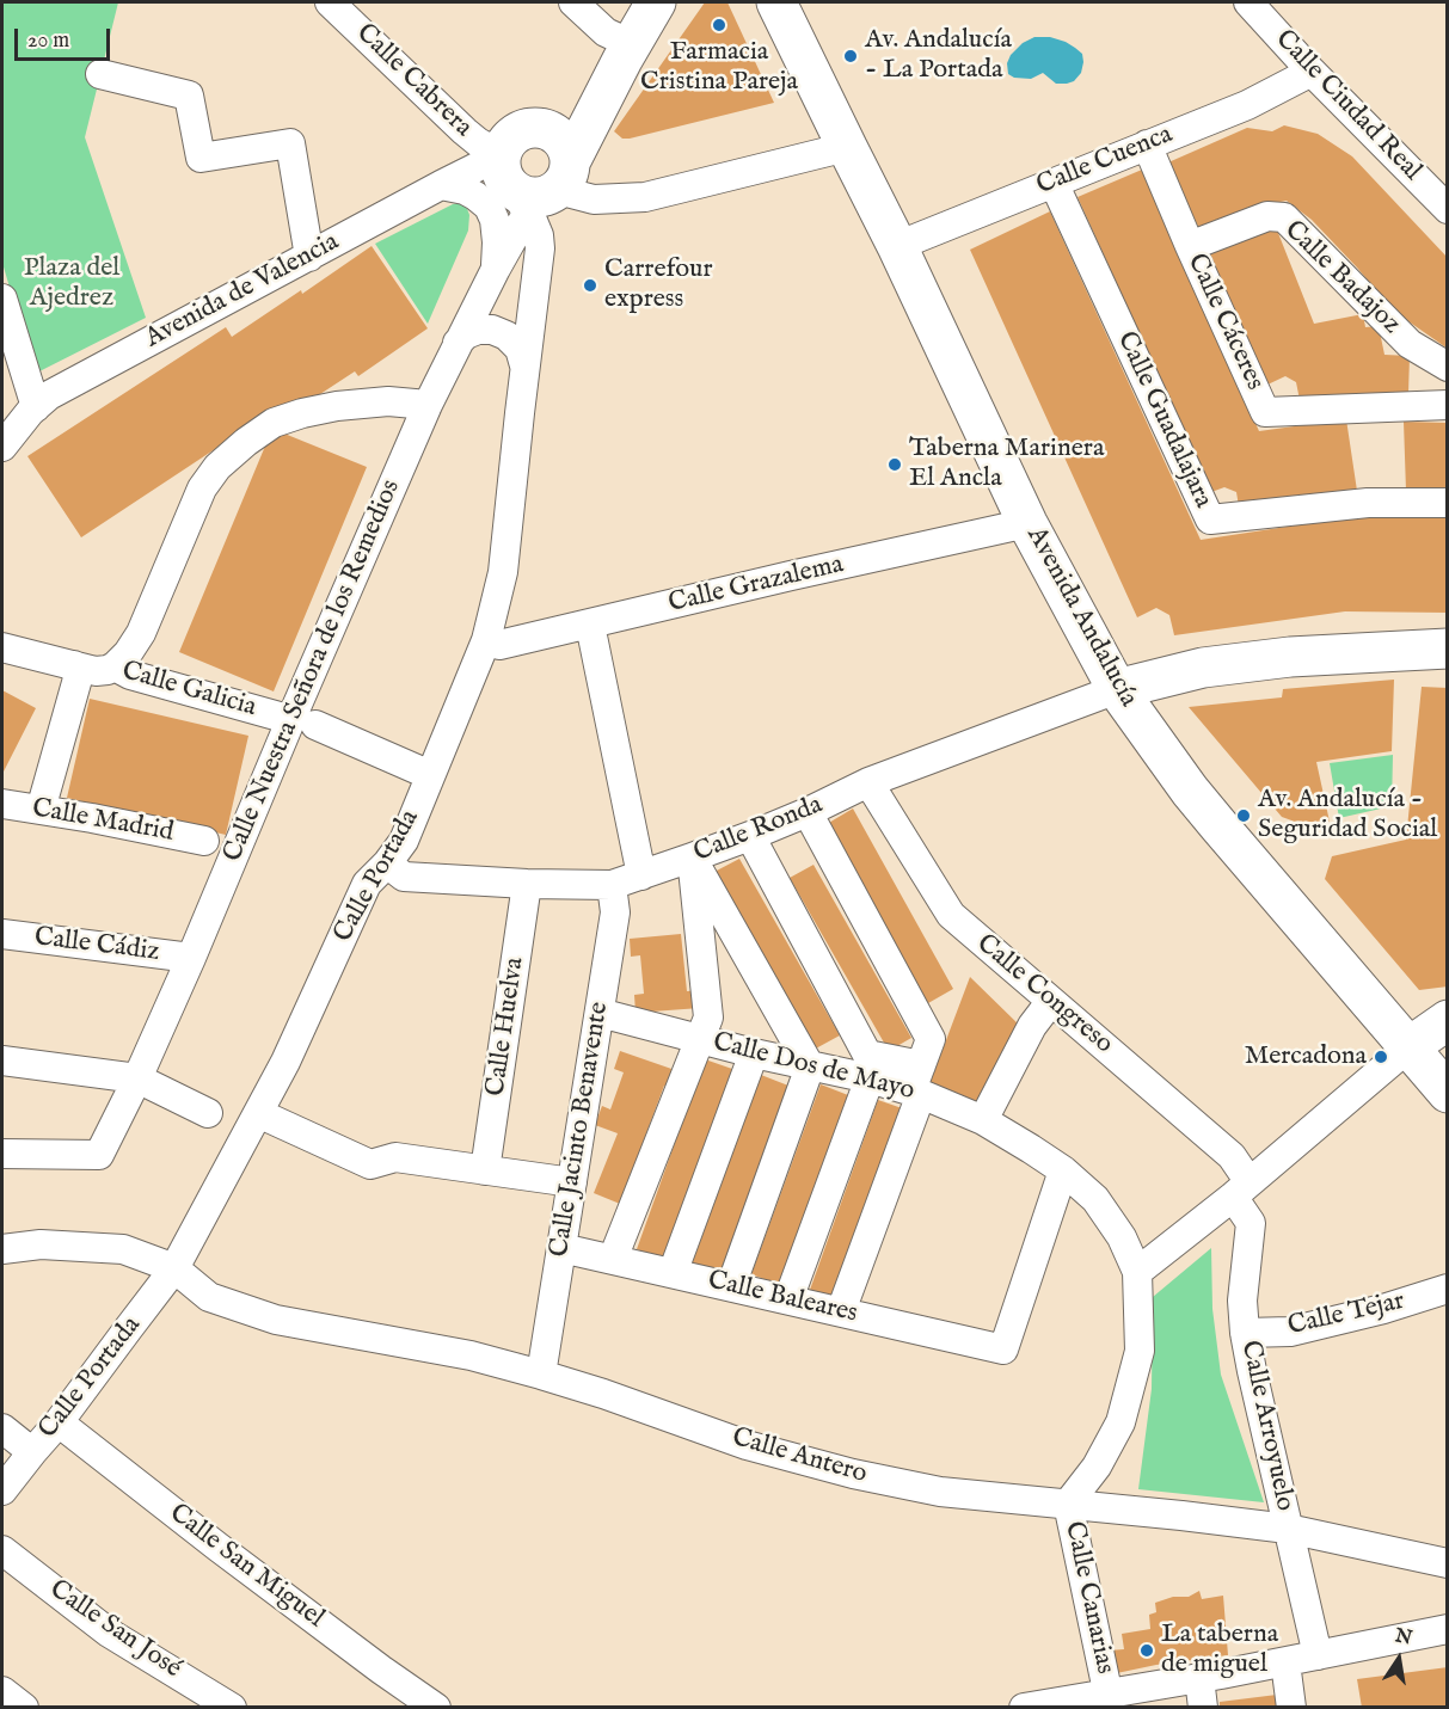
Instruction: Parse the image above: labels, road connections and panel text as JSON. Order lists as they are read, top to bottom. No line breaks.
{"streets":{"main road":["Avenida Andalucía"],"street":["Calle Cabrera","Calle Ciudad Real","Calle Cuenca","Calle Badajoz","Avenida de Valencia","Calle Cáceres","Calle Guadalajara","Calle Grazalema","Calle Nuestra Señora de los Remedios","Calle Galicia","Calle Madrid","Calle Ronda","Calle Portada","Calle Cádiz","Calle Congreso","Calle Huelva","Calle Dos de Mayo","Calle Jacinto Benavente","Calle Baleares","Calle Tejar","Calle Arroyuelo","Calle Antero","Calle San Miguel","Calle Canarias","Calle San José"]},"crossings":[["Calle Cabrera","Avenida de Valencia"],["Calle Cabrera","Avenida Andalucía"],["Calle Cabrera","Calle Nuestra Señora de los Remedios"],["Calle Cabrera","Calle Portada"],["Calle Ciudad Real","Calle Cuenca"],["Calle Cuenca","Calle Cáceres"],["Calle Cuenca","Calle Guadalajara"],["Calle Cuenca","Avenida Andalucía"],["Calle Badajoz","Calle Cáceres"],["Avenida de Valencia","Calle Nuestra Señora de los Remedios"],["Avenida de Valencia","Calle Portada"],["Calle Grazalema","Avenida Andalucía"],["Calle Grazalema","Calle Portada"],["Avenida Andalucía","Calle Ronda"],["Calle Nuestra Señora de los Remedios","Calle Galicia"],["Calle Nuestra Señora de los Remedios","Calle Portada"],["Calle Nuestra Señora de los Remedios","Calle Cádiz"],["Calle Galicia","Calle Portada"],["Calle Ronda","Calle Portada"],["Calle Ronda","Calle Congreso"],["Calle Ronda","Calle Huelva"],["Calle Ronda","Calle Jacinto Benavente"],["Calle Portada","Calle Antero"],["Calle Portada","Calle San Miguel"],["Calle Congreso","Calle Arroyuelo"],["Calle Dos de Mayo","Calle Jacinto Benavente"],["Calle Dos de Mayo","Calle Baleares"],["Calle Dos de Mayo","Calle Antero"],["Calle Dos de Mayo","Calle Canarias"],["Calle Jacinto Benavente","Calle Baleares"],["Calle Jacinto Benavente","Calle Antero"],["Calle Tejar","Calle Arroyuelo"],["Calle Arroyuelo","Calle Antero"],["Calle Antero","Calle Canarias"]],"parks":["Plaza del Ajedrez"],"places":["Farmacia Cristina Pareja","Av. Andalucía - La Portada","Carrefour express","Taberna Marinera El Ancla","Av. Andalucía - Seguridad Social","Mercadona","La taberna de miguel"],"scale_bar":"20 m","north":"top"}
